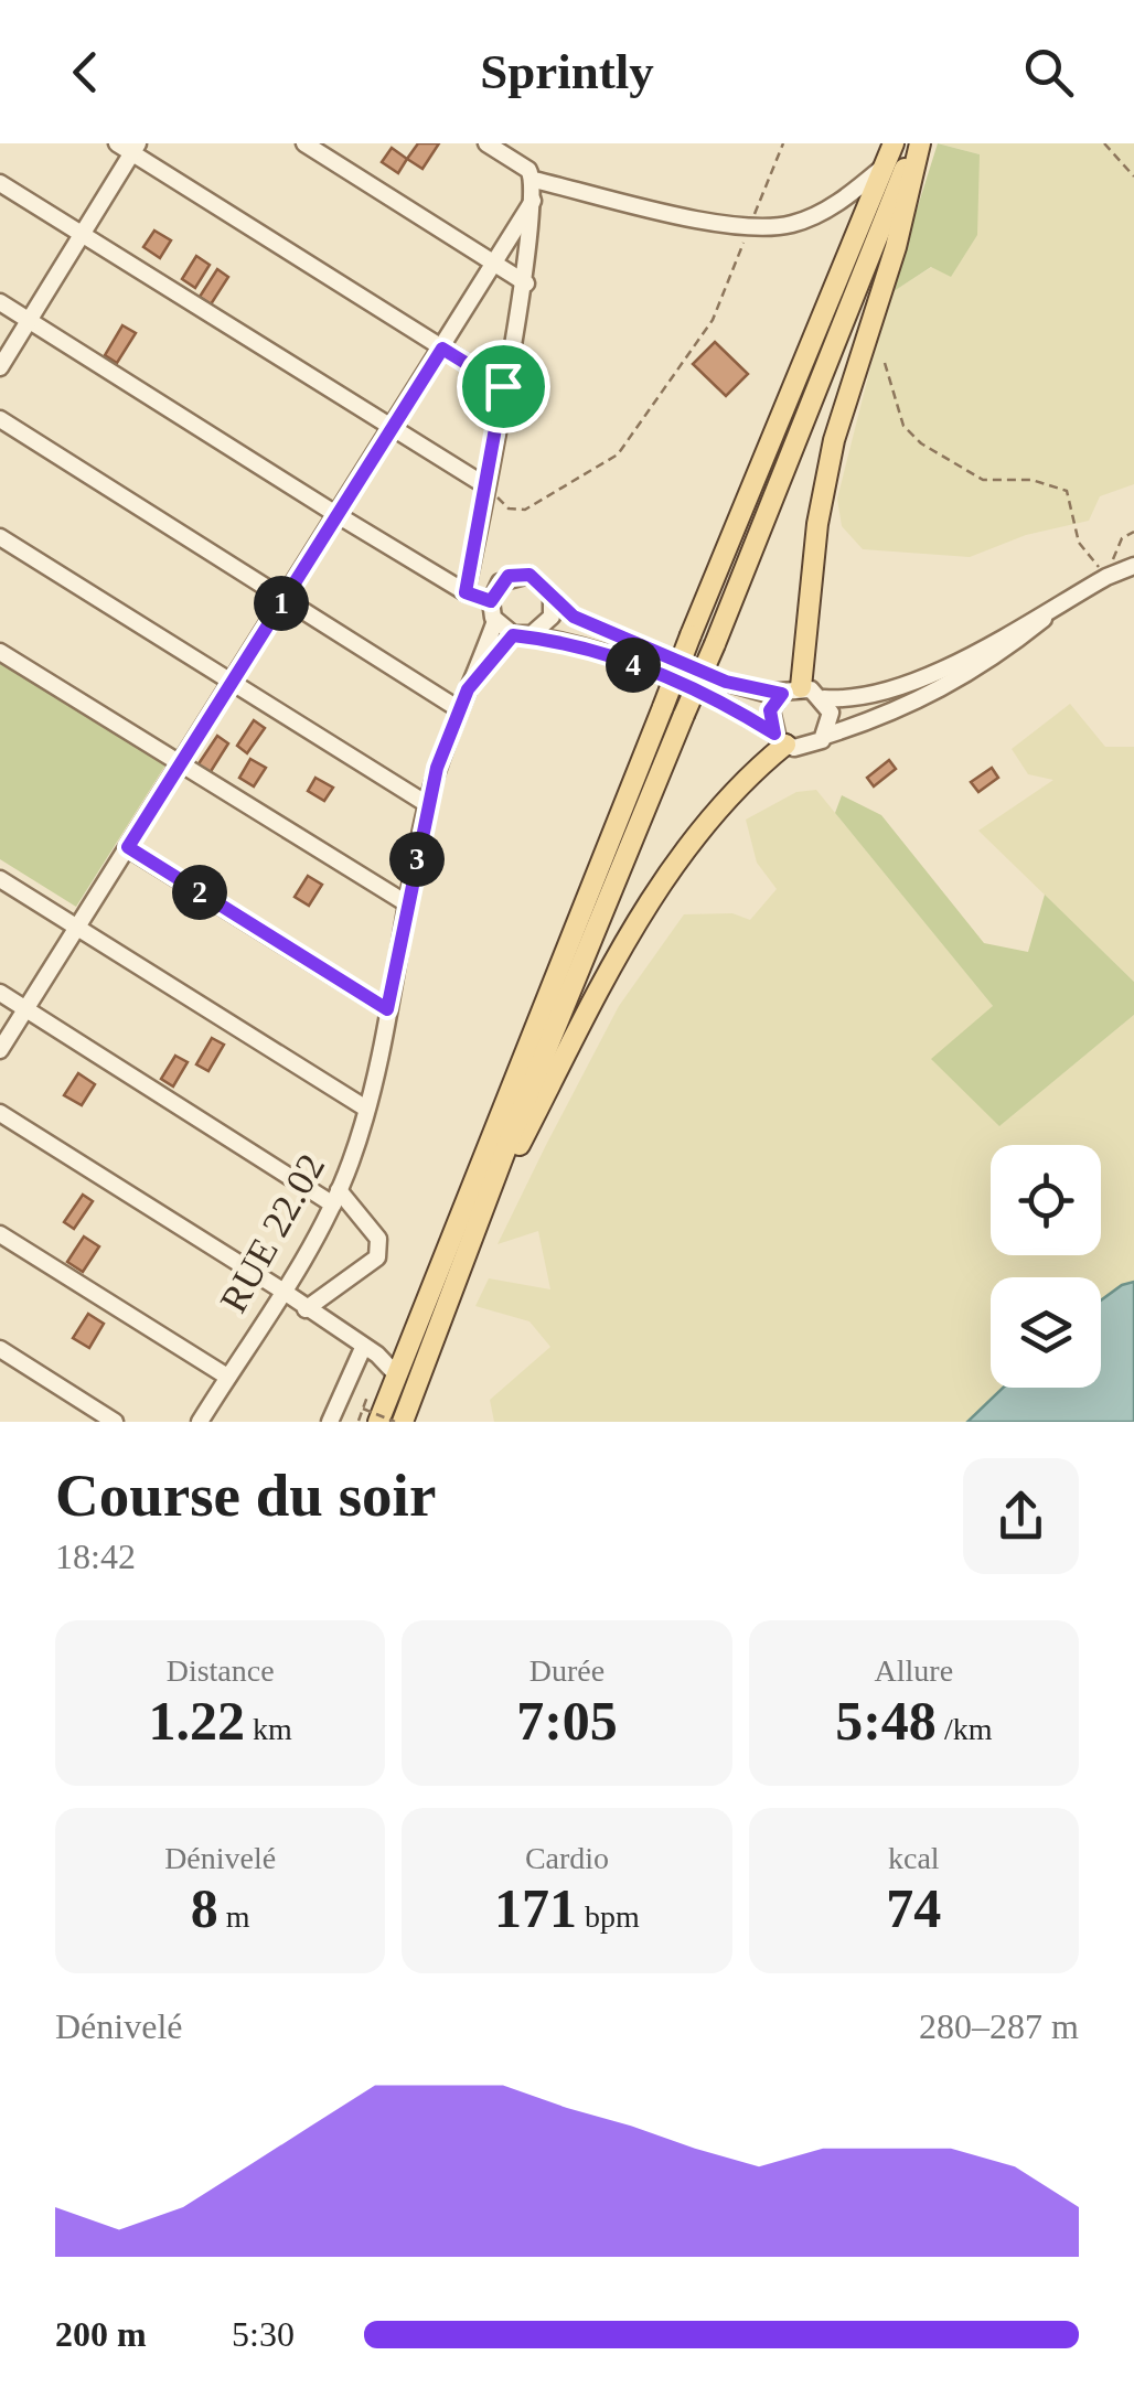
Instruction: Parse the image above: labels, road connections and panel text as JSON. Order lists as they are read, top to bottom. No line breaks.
{"streets":{"street":["RUE 22.02"]},"page":{"header":"Sprintly","pins":["1","4","3","2"],"heading":["Course du soir","18:42"],"stats":[["Distance","1.22 km"],["Durée","7:05"],["Allure","5:48 /km"],["Dénivelé","8 m"],["Cardio","171 bpm"],["kcal","74"]],"chart":["Dénivelé","280–287 m"],"list":[{"name":"200 m","note":"5:30"}]}}
